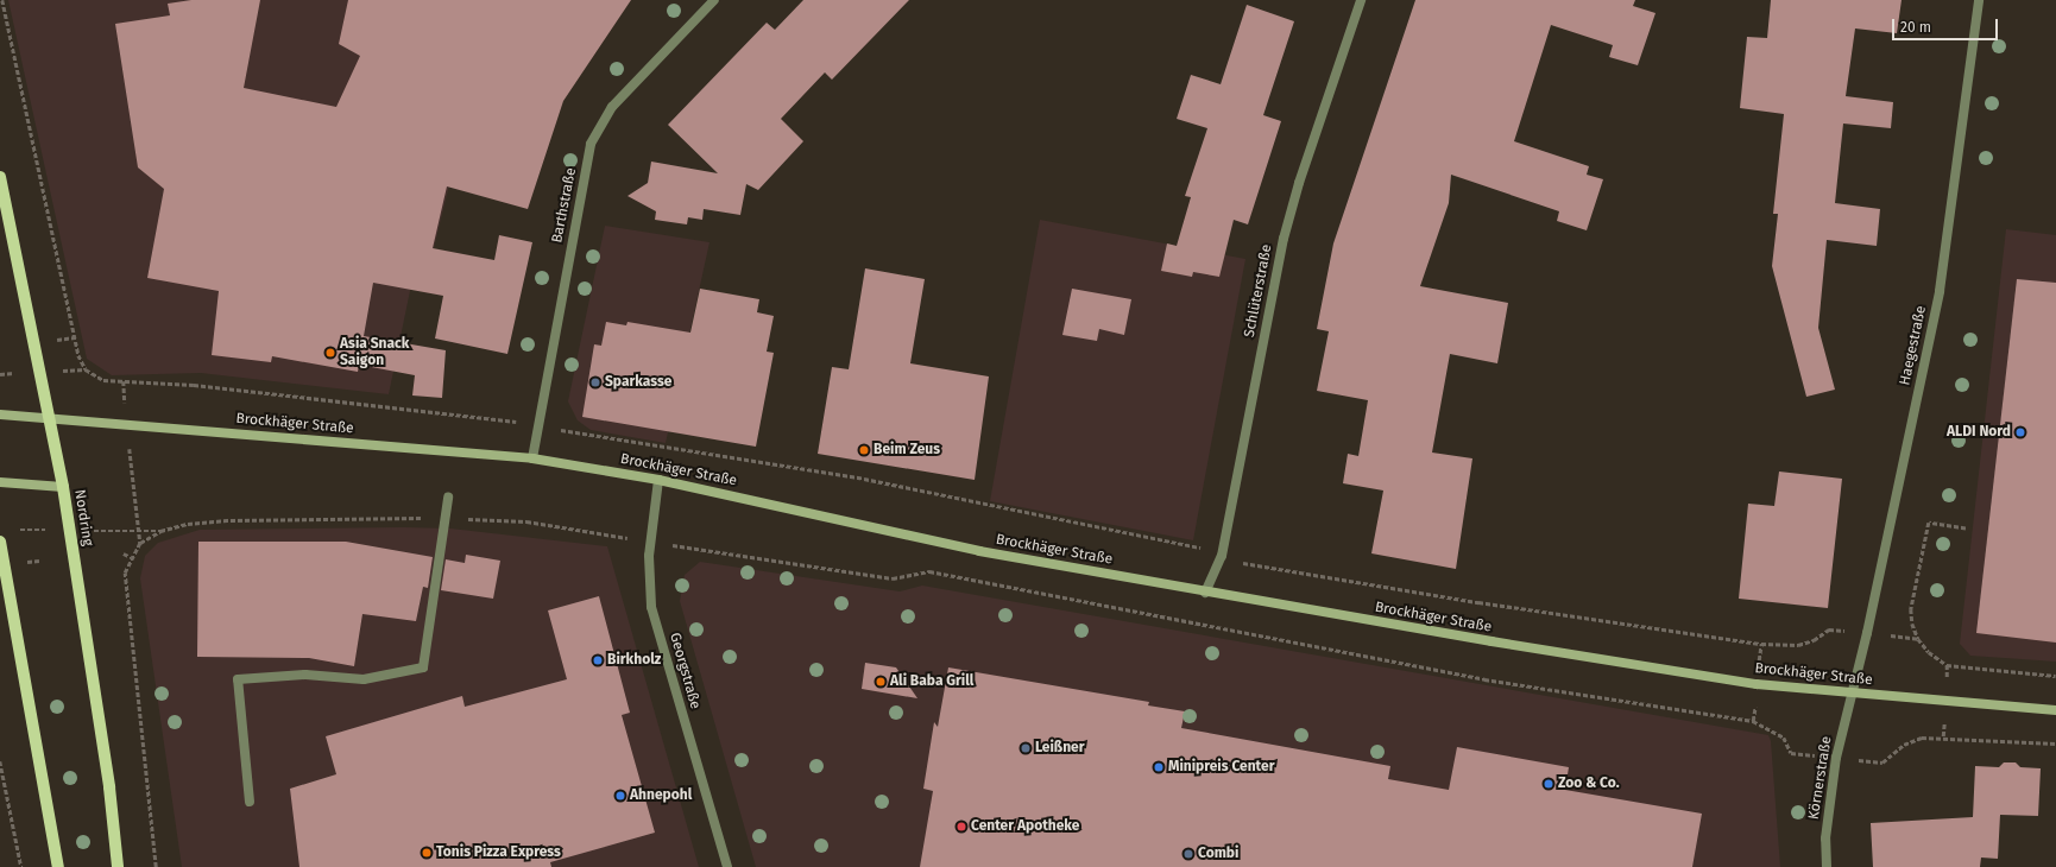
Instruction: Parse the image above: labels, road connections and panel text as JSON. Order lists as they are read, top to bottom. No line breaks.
{"streets":{"main road":["Brockhäger Straße","Nordring"],"street":["Barthstraße","Schlüterstraße","Haegestraße","Georgstraße","Körnerstraße"]},"crossings":[["Barthstraße","Brockhäger Straße"],["Schlüterstraße","Brockhäger Straße"],["Haegestraße","Brockhäger Straße"],["Haegestraße","Körnerstraße"],["Brockhäger Straße","Nordring"],["Brockhäger Straße","Georgstraße"],["Brockhäger Straße","Körnerstraße"]],"places":["Asia Snack Saigon","Sparkasse","ALDI Nord","Beim Zeus","Birkholz","Ali Baba Grill","Leißner","Minipreis Center","Zoo & Co.","Ahnepohl","Center Apotheke","Tonis Pizza Express","Combi"],"scale_bar":"20 m"}
